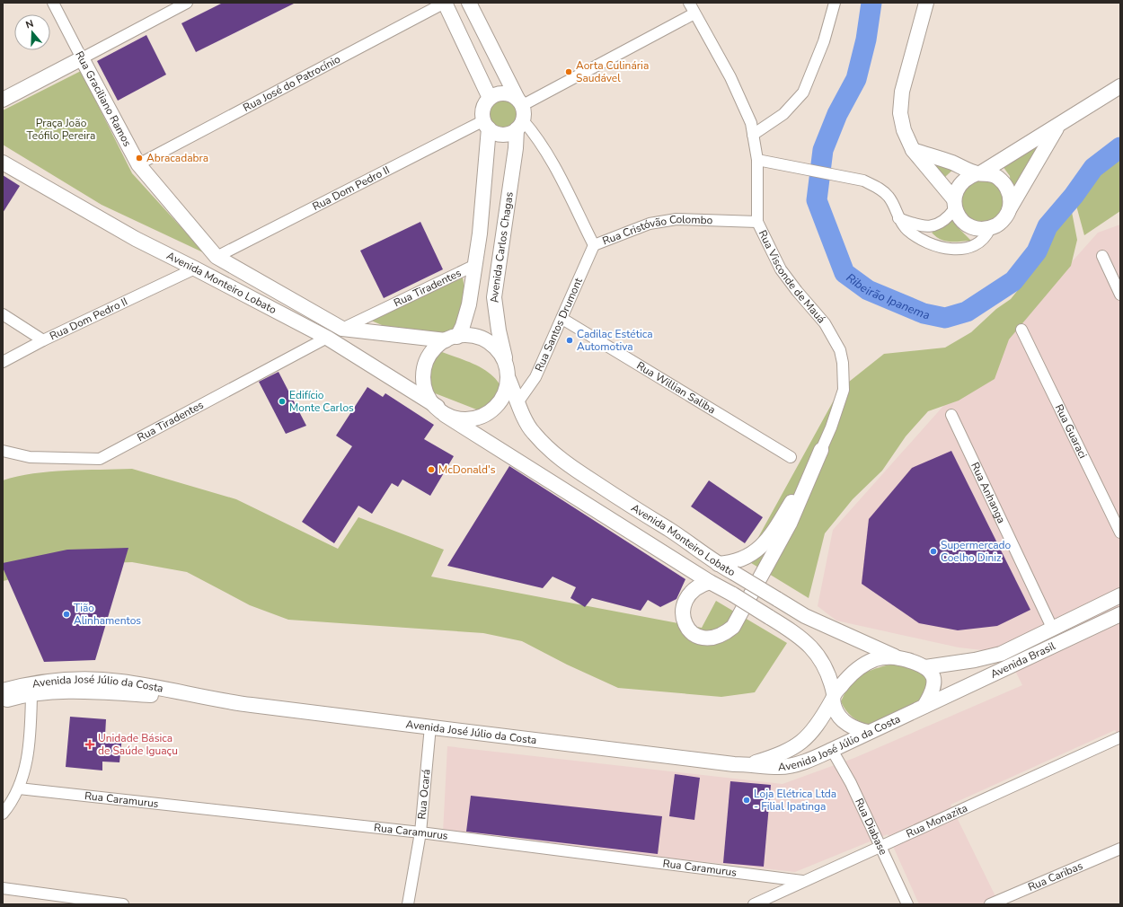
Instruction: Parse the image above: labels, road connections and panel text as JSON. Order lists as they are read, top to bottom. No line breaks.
{"streets":{"main road":["Rua Graciliano Ramos","Avenida Carlos Chagas","Avenida Monteiro Lobato","Avenida Brasil","Avenida José Júlio da Costa"],"street":["Rua José do Patrocínio","Rua Dom Pedro II","Rua Cristóvão Colombo","Rua Visconde de Mauá","Rua Tiradentes","Rua Santos Drumont","Rua Willian Saliba","Rua Guaraci","Rua Anhanga","Rua Ocará","Rua Caramurus","Rua Monazita","Rua Diabase","Rua Caribas"]},"crossings":[["Rua José do Patrocínio","Rua Graciliano Ramos"],["Rua Graciliano Ramos","Rua Dom Pedro II"],["Rua Graciliano Ramos","Avenida Monteiro Lobato"],["Rua Dom Pedro II","Rua Cristóvão Colombo"],["Rua Dom Pedro II","Avenida Carlos Chagas"],["Rua Dom Pedro II","Avenida Monteiro Lobato"],["Rua Cristóvão Colombo","Avenida Carlos Chagas"],["Rua Cristóvão Colombo","Rua Visconde de Mauá"],["Rua Cristóvão Colombo","Rua Santos Drumont"],["Avenida Carlos Chagas","Avenida Monteiro Lobato"],["Avenida Monteiro Lobato","Rua Tiradentes"],["Avenida Monteiro Lobato","Rua Santos Drumont"],["Avenida Monteiro Lobato","Avenida Brasil"],["Avenida Monteiro Lobato","Avenida José Júlio da Costa"],["Rua Santos Drumont","Rua Willian Saliba"],["Rua Anhanga","Avenida Brasil"],["Avenida Brasil","Avenida José Júlio da Costa"],["Avenida José Júlio da Costa","Rua Ocará"],["Avenida José Júlio da Costa","Rua Diabase"],["Rua Ocará","Rua Caramurus"],["Rua Caramurus","Rua Monazita"],["Rua Monazita","Rua Diabase"]],"water":["Ribeirão Ipanema"],"parks":["Praça João Teófilo Pereira"],"places":{"other":["Aorta Culinária Saudável","Abracadabra","Cadilac Estética Automotiva","Edifício Monte Carlos","McDonald's","Supermercado Coelho Diniz","Tião Alinhamentos","Loja Elétrica Ltda - Filial Ipatinga"],"health":["Unidade Básica de Saúde Iguaçu"]},"north":"top"}
